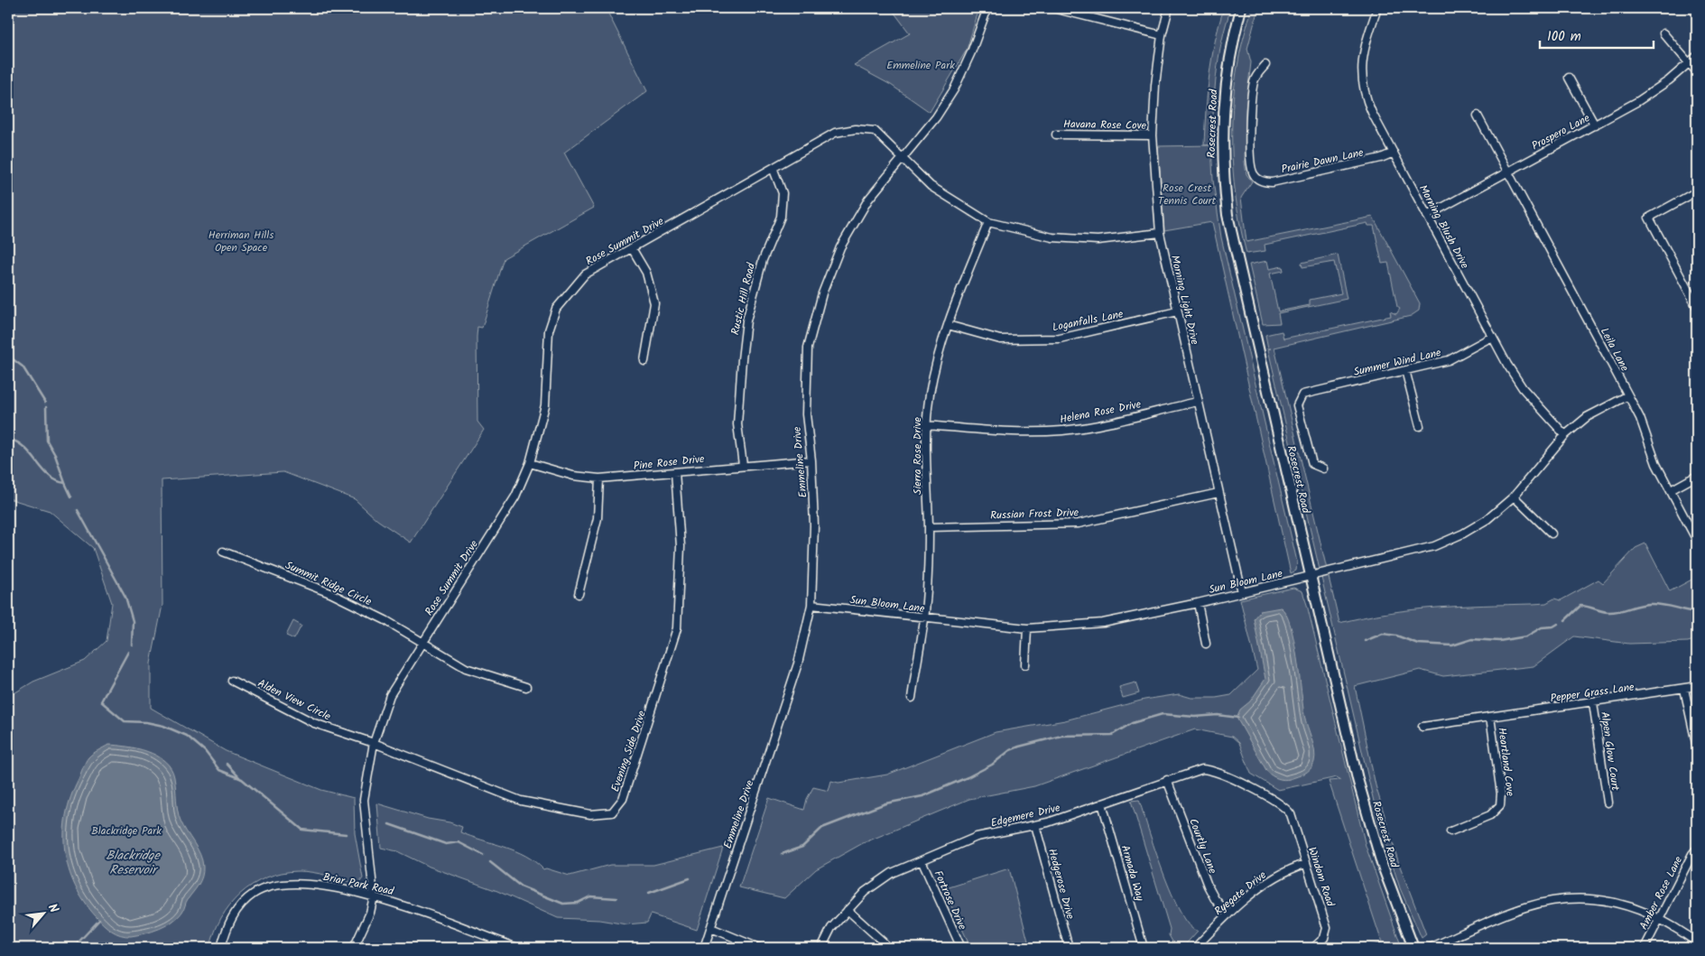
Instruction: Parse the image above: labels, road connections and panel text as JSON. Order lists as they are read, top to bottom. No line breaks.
{"streets":{"main road":["Rosecrest Road"],"street":["Havana Rose Cove","Prospero Lane","Prairie Dawn Lane","Morning Blush Drive","Rose Summit Drive","Rustic Hill Road","Morning Light Drive","Loganfalls Lane","Leila Lane","Summer Wind Lane","Helena Rose Drive","Sierra Rose Drive","Pine Rose Drive","Emmeline Drive","Russian Frost Drive","Sun Bloom Lane","Summit Ridge Circle","Pepper Grass Lane","Alden View Circle","Evening Side Drive","Alpen Glow Court","Heartland Cove","Edgemere Drive","Courtly Lane","Armada Way","Windom Road","Briar Park Road","Hedgerose Drive","Ryegate Drive","Amber Rose Lane","Fortrose Drive"]},"crossings":[["Rosecrest Road","Sun Bloom Lane"],["Havana Rose Cove","Morning Light Drive"],["Prospero Lane","Morning Blush Drive"],["Prospero Lane","Leila Lane"],["Prairie Dawn Lane","Morning Blush Drive"],["Morning Blush Drive","Summer Wind Lane"],["Morning Blush Drive","Sun Bloom Lane"],["Rose Summit Drive","Rustic Hill Road"],["Rose Summit Drive","Morning Light Drive"],["Rose Summit Drive","Sierra Rose Drive"],["Rose Summit Drive","Pine Rose Drive"],["Rose Summit Drive","Emmeline Drive"],["Rose Summit Drive","Summit Ridge Circle"],["Rose Summit Drive","Alden View Circle"],["Rose Summit Drive","Evening Side Drive"],["Rose Summit Drive","Briar Park Road"],["Rustic Hill Road","Pine Rose Drive"],["Morning Light Drive","Loganfalls Lane"],["Morning Light Drive","Helena Rose Drive"],["Morning Light Drive","Russian Frost Drive"],["Morning Light Drive","Sun Bloom Lane"],["Loganfalls Lane","Sierra Rose Drive"],["Leila Lane","Sun Bloom Lane"],["Helena Rose Drive","Sierra Rose Drive"],["Sierra Rose Drive","Russian Frost Drive"],["Sierra Rose Drive","Sun Bloom Lane"],["Pine Rose Drive","Emmeline Drive"],["Pine Rose Drive","Evening Side Drive"],["Emmeline Drive","Sun Bloom Lane"],["Pepper Grass Lane","Alpen Glow Court"],["Pepper Grass Lane","Heartland Cove"],["Alden View Circle","Evening Side Drive"],["Edgemere Drive","Courtly Lane"],["Edgemere Drive","Armada Way"],["Edgemere Drive","Windom Road"],["Edgemere Drive","Hedgerose Drive"],["Edgemere Drive","Fortrose Drive"],["Courtly Lane","Ryegate Drive"],["Windom Road","Ryegate Drive"]],"water":["Blackridge Reservoir"],"parks":["Emmeline Park","Rose Crest Tennis Court","Herriman Hills Open Space","Blackridge Park"],"scale_bar":"100 m","north":"top right"}
